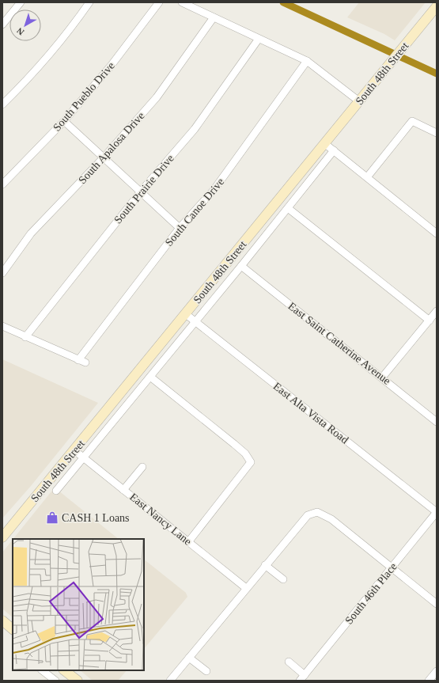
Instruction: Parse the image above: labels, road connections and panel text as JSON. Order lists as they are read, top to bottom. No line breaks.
{"streets":{"main road":["South 48th Street"],"street":["South Pueblo Drive","South Apalosa Drive","South Prairie Drive","South Canoe Drive","East Saint Catherine Avenue","East Alta Vista Road","East Nancy Lane","South 46th Place"]},"crossings":[["South 48th Street","East Saint Catherine Avenue"],["South 48th Street","East Alta Vista Road"],["South 48th Street","East Nancy Lane"],["East Alta Vista Road","South 46th Place"]],"places":{"shop":["CASH 1 Loans"]},"north":"bottom left"}
